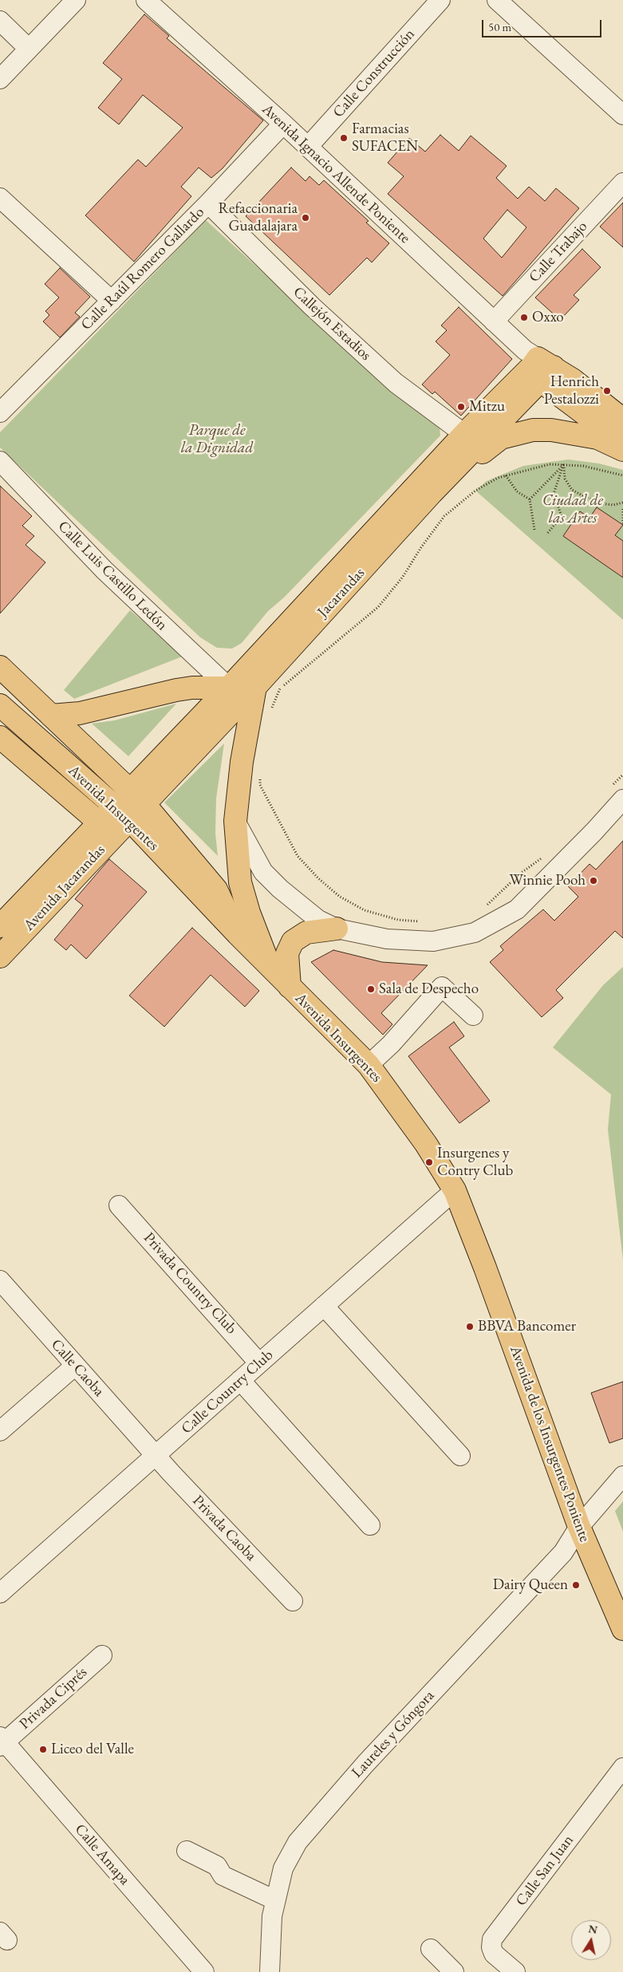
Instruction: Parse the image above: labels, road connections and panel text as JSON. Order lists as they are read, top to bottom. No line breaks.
{"streets":{"main road":["Avenida Ignacio Allende Poniente","Jacarandas","Avenida Insurgentes","Avenida Jacarandas","Avenida de los Insurgentes Poniente"],"street":["Calle Construcción","Calle Trabajo","Calle Raúl Romero Gallardo","Callejón Estadios","Calle Luis Castillo Ledón","Privada Country Club","Calle Caoba","Calle Country Club","Privada Caoba","Privada Ciprés","Laureles y Góngora","Calle Amapa","Calle San Juan"]},"crossings":[["Calle Construcción","Avenida Ignacio Allende Poniente"],["Avenida Ignacio Allende Poniente","Calle Trabajo"],["Avenida Ignacio Allende Poniente","Calle Raúl Romero Gallardo"],["Avenida Ignacio Allende Poniente","Jacarandas"],["Calle Raúl Romero Gallardo","Callejón Estadios"],["Callejón Estadios","Jacarandas"],["Calle Luis Castillo Ledón","Jacarandas"],["Jacarandas","Avenida Insurgentes"],["Jacarandas","Avenida Jacarandas"],["Avenida Insurgentes","Avenida Jacarandas"],["Avenida Insurgentes","Calle Country Club"],["Avenida Insurgentes","Avenida de los Insurgentes Poniente"],["Privada Country Club","Calle Country Club"],["Calle Caoba","Calle Country Club"],["Calle Caoba","Privada Caoba"],["Calle Country Club","Avenida de los Insurgentes Poniente"],["Calle Country Club","Privada Caoba"],["Avenida de los Insurgentes Poniente","Laureles y Góngora"],["Privada Ciprés","Calle Amapa"]],"parks":["Parque de la Dignidad","Ciudad de las Artes"],"places":["Farmacias SUFACEN","Refaccionaria Guadalajara","Oxxo","Henrich Pestalozzi","Mitzu","Winnie Pooh","Sala de Despecho","Insurgenes y Contry Club","BBVA Bancomer","Dairy Queen","Liceo del Valle"],"scale_bar":"50 m","north":"top"}
